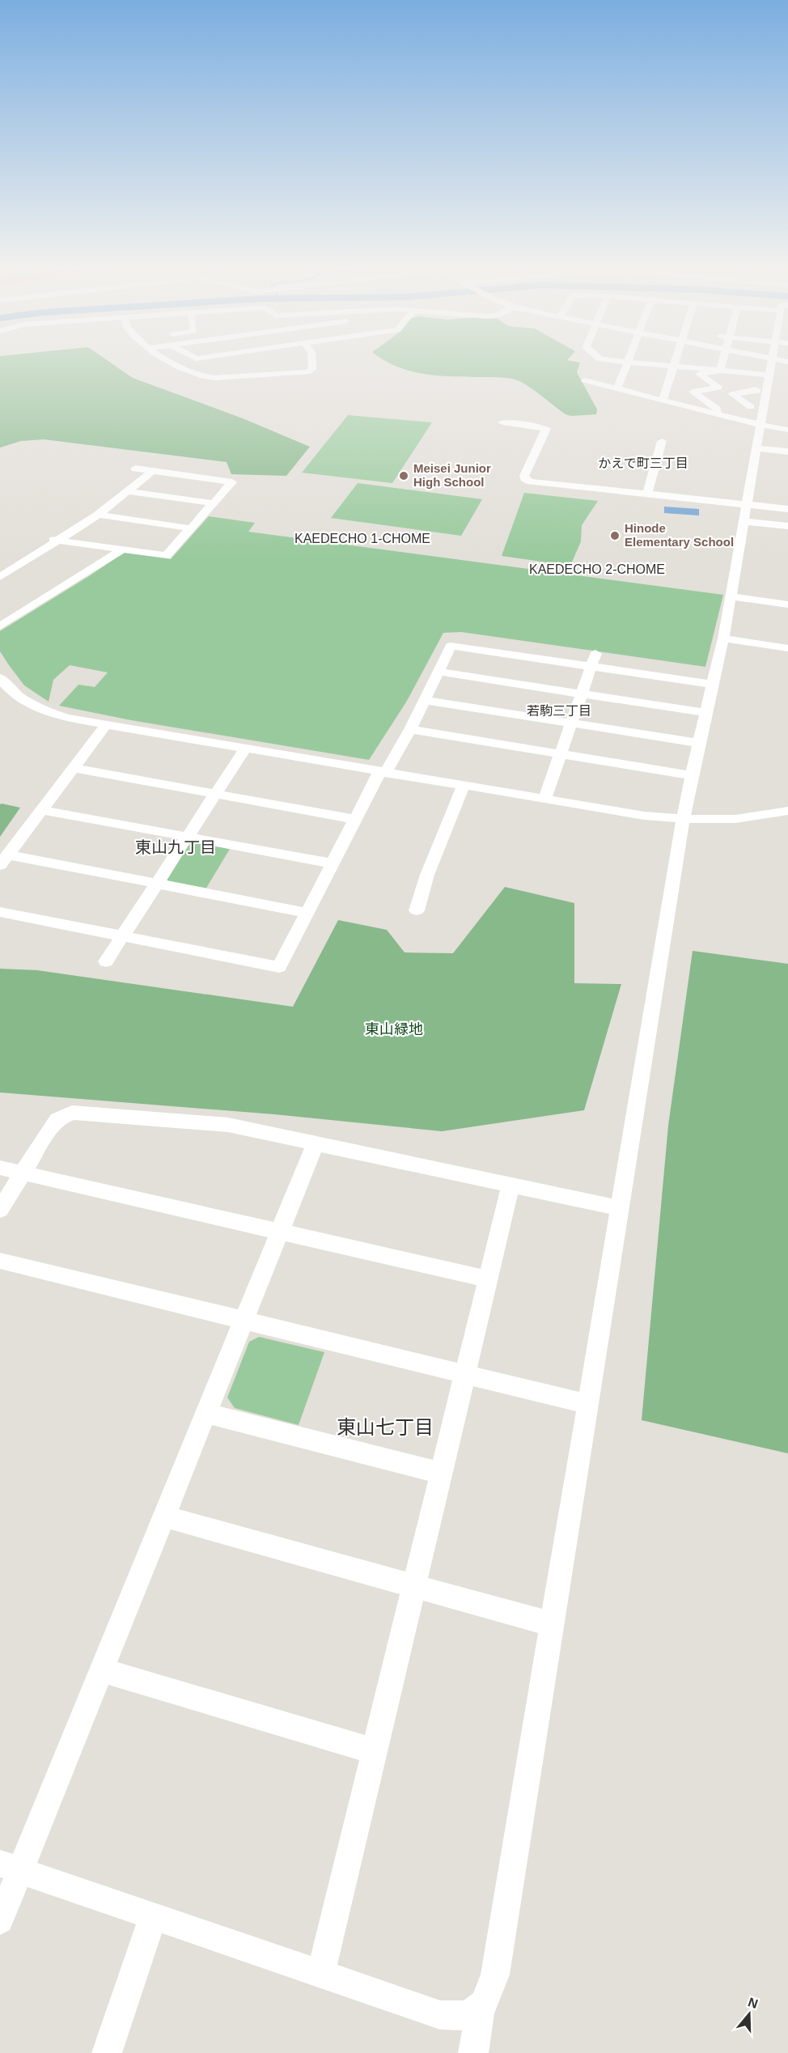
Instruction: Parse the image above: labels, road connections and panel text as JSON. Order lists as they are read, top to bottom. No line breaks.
{"districts":["かえで町三丁目","KAEDECHO 1-CHOME","KAEDECHO 2-CHOME","若駒三丁目","東山九丁目","東山七丁目"],"parks":["東山緑地"],"places":["Meisei Junior High School","Hinode Elementary School"],"north":"top"}
